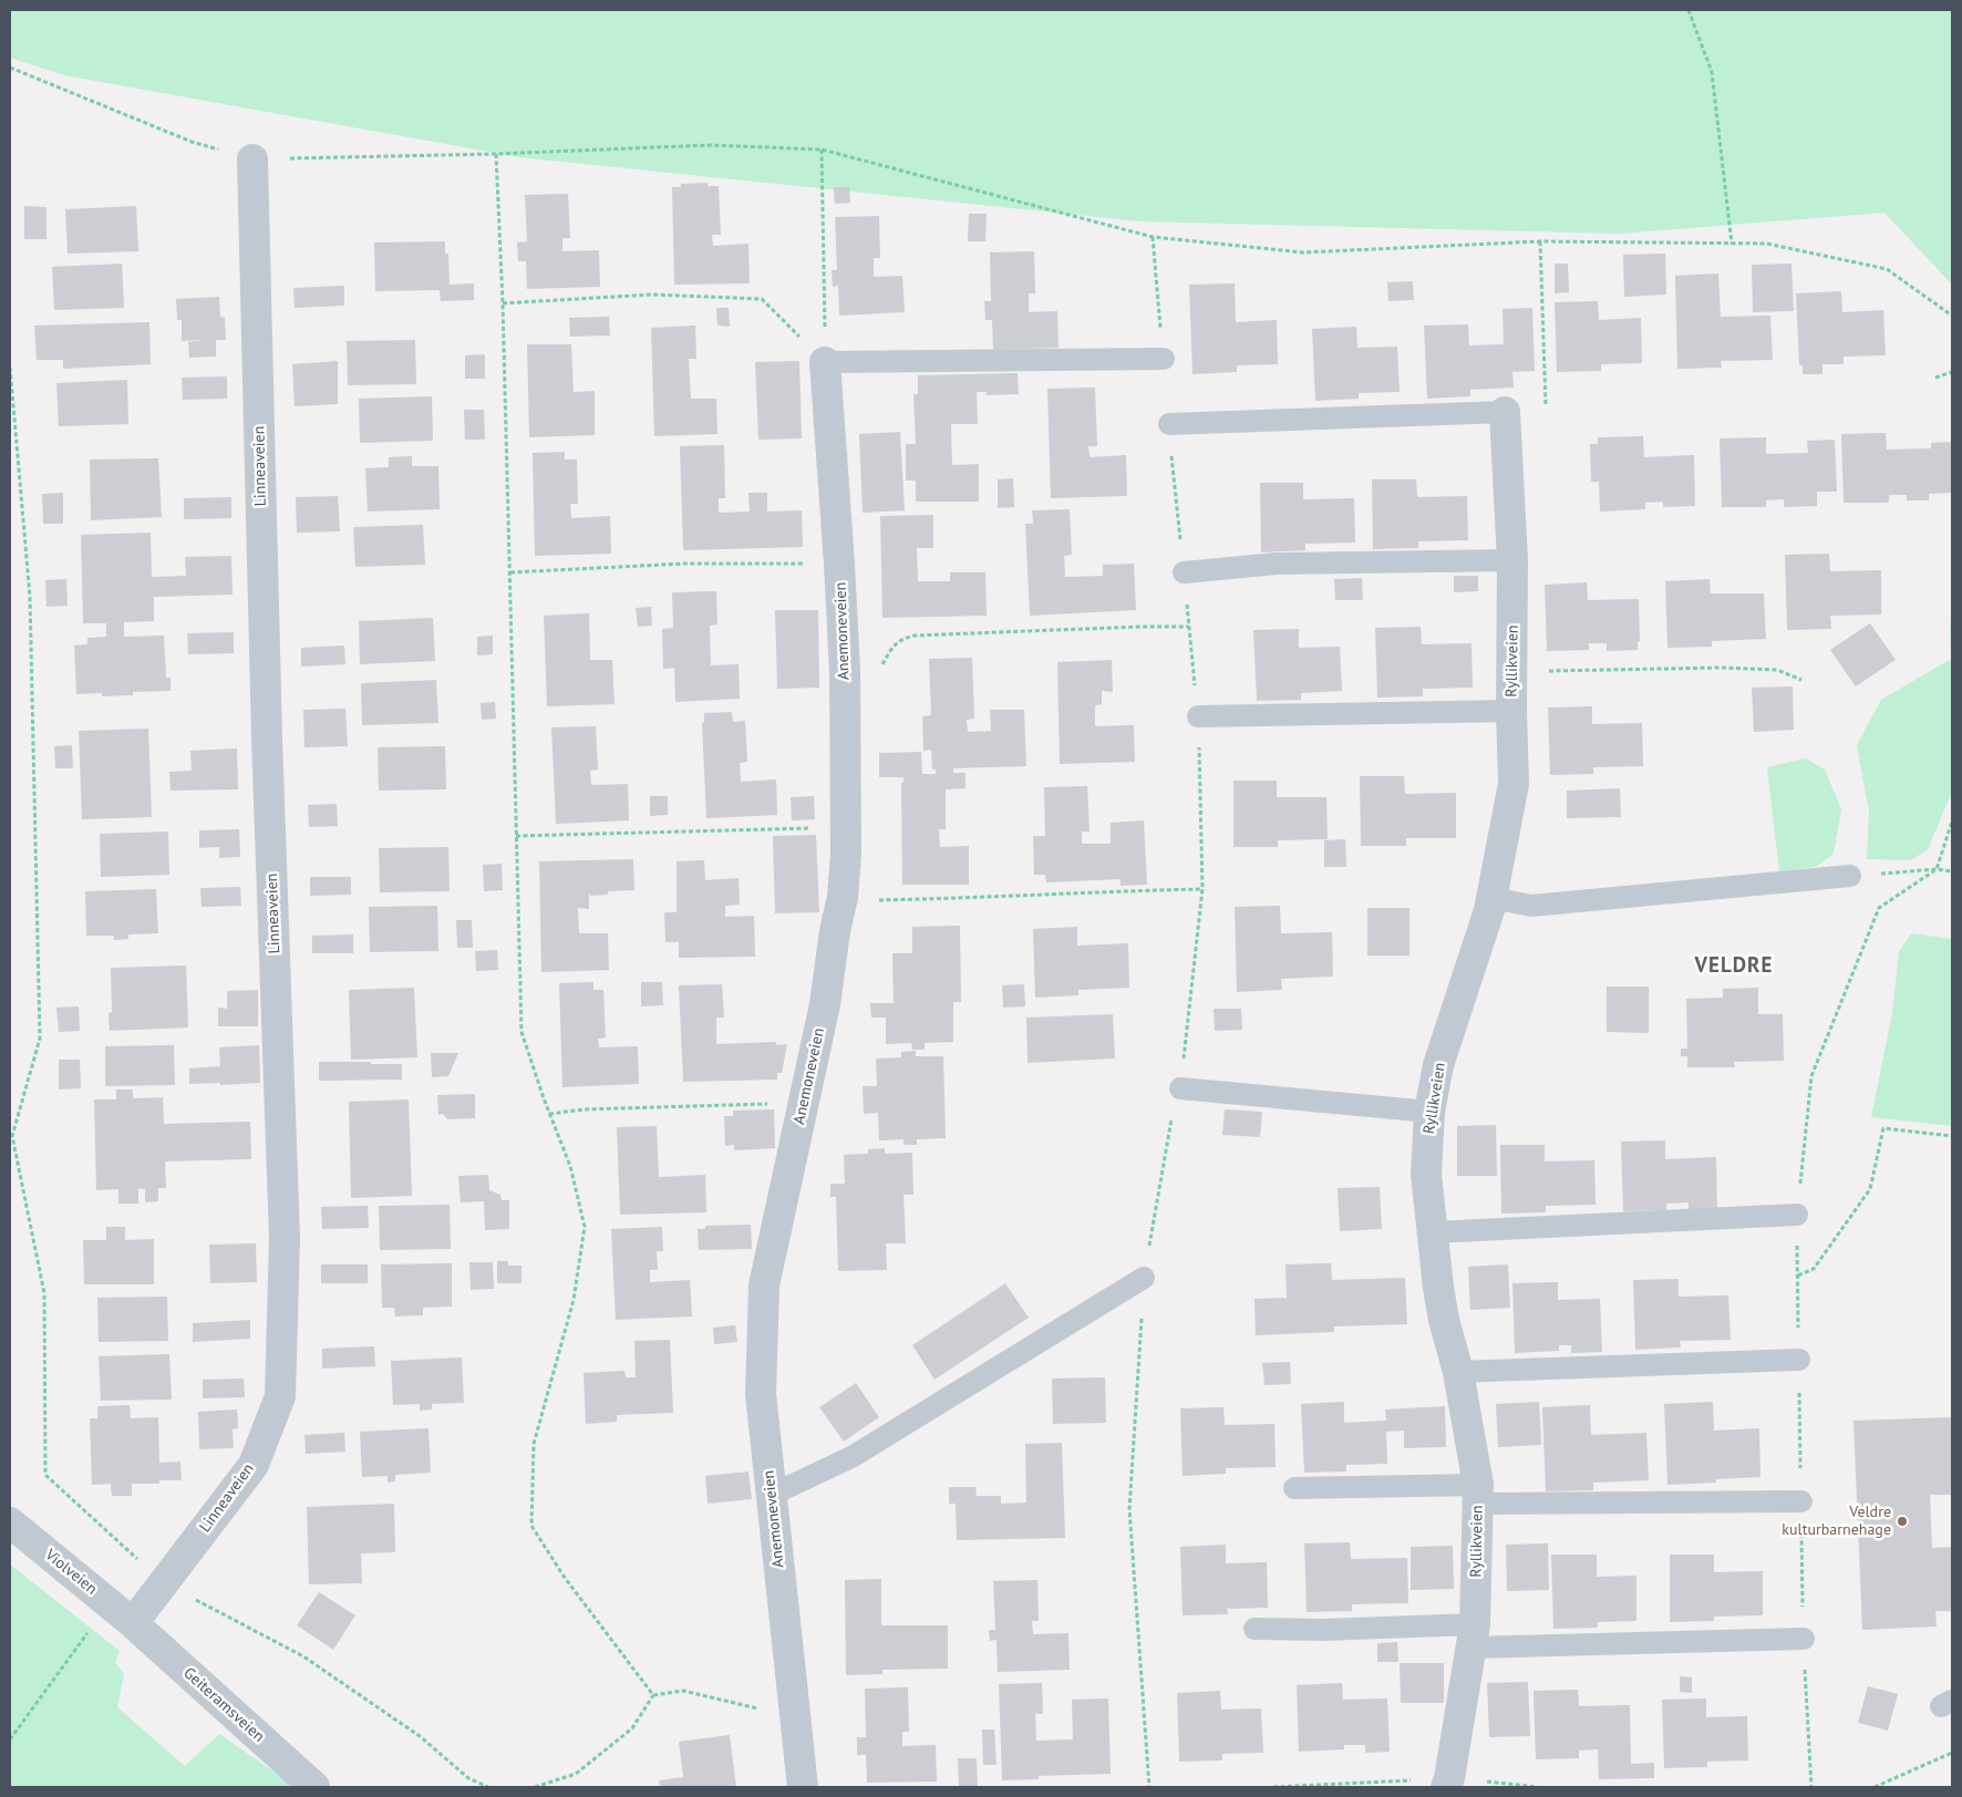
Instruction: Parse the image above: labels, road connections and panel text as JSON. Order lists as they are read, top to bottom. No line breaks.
{"streets":{"street":["Linneaveien","Anemoneveien","Ryllikveien","Violveien","Geiteramsveien"]},"crossings":[["Linneaveien","Violveien"],["Linneaveien","Geiteramsveien"],["Violveien","Geiteramsveien"]],"districts":["VELDRE"],"places":["Veldre kulturbarnehage"]}
